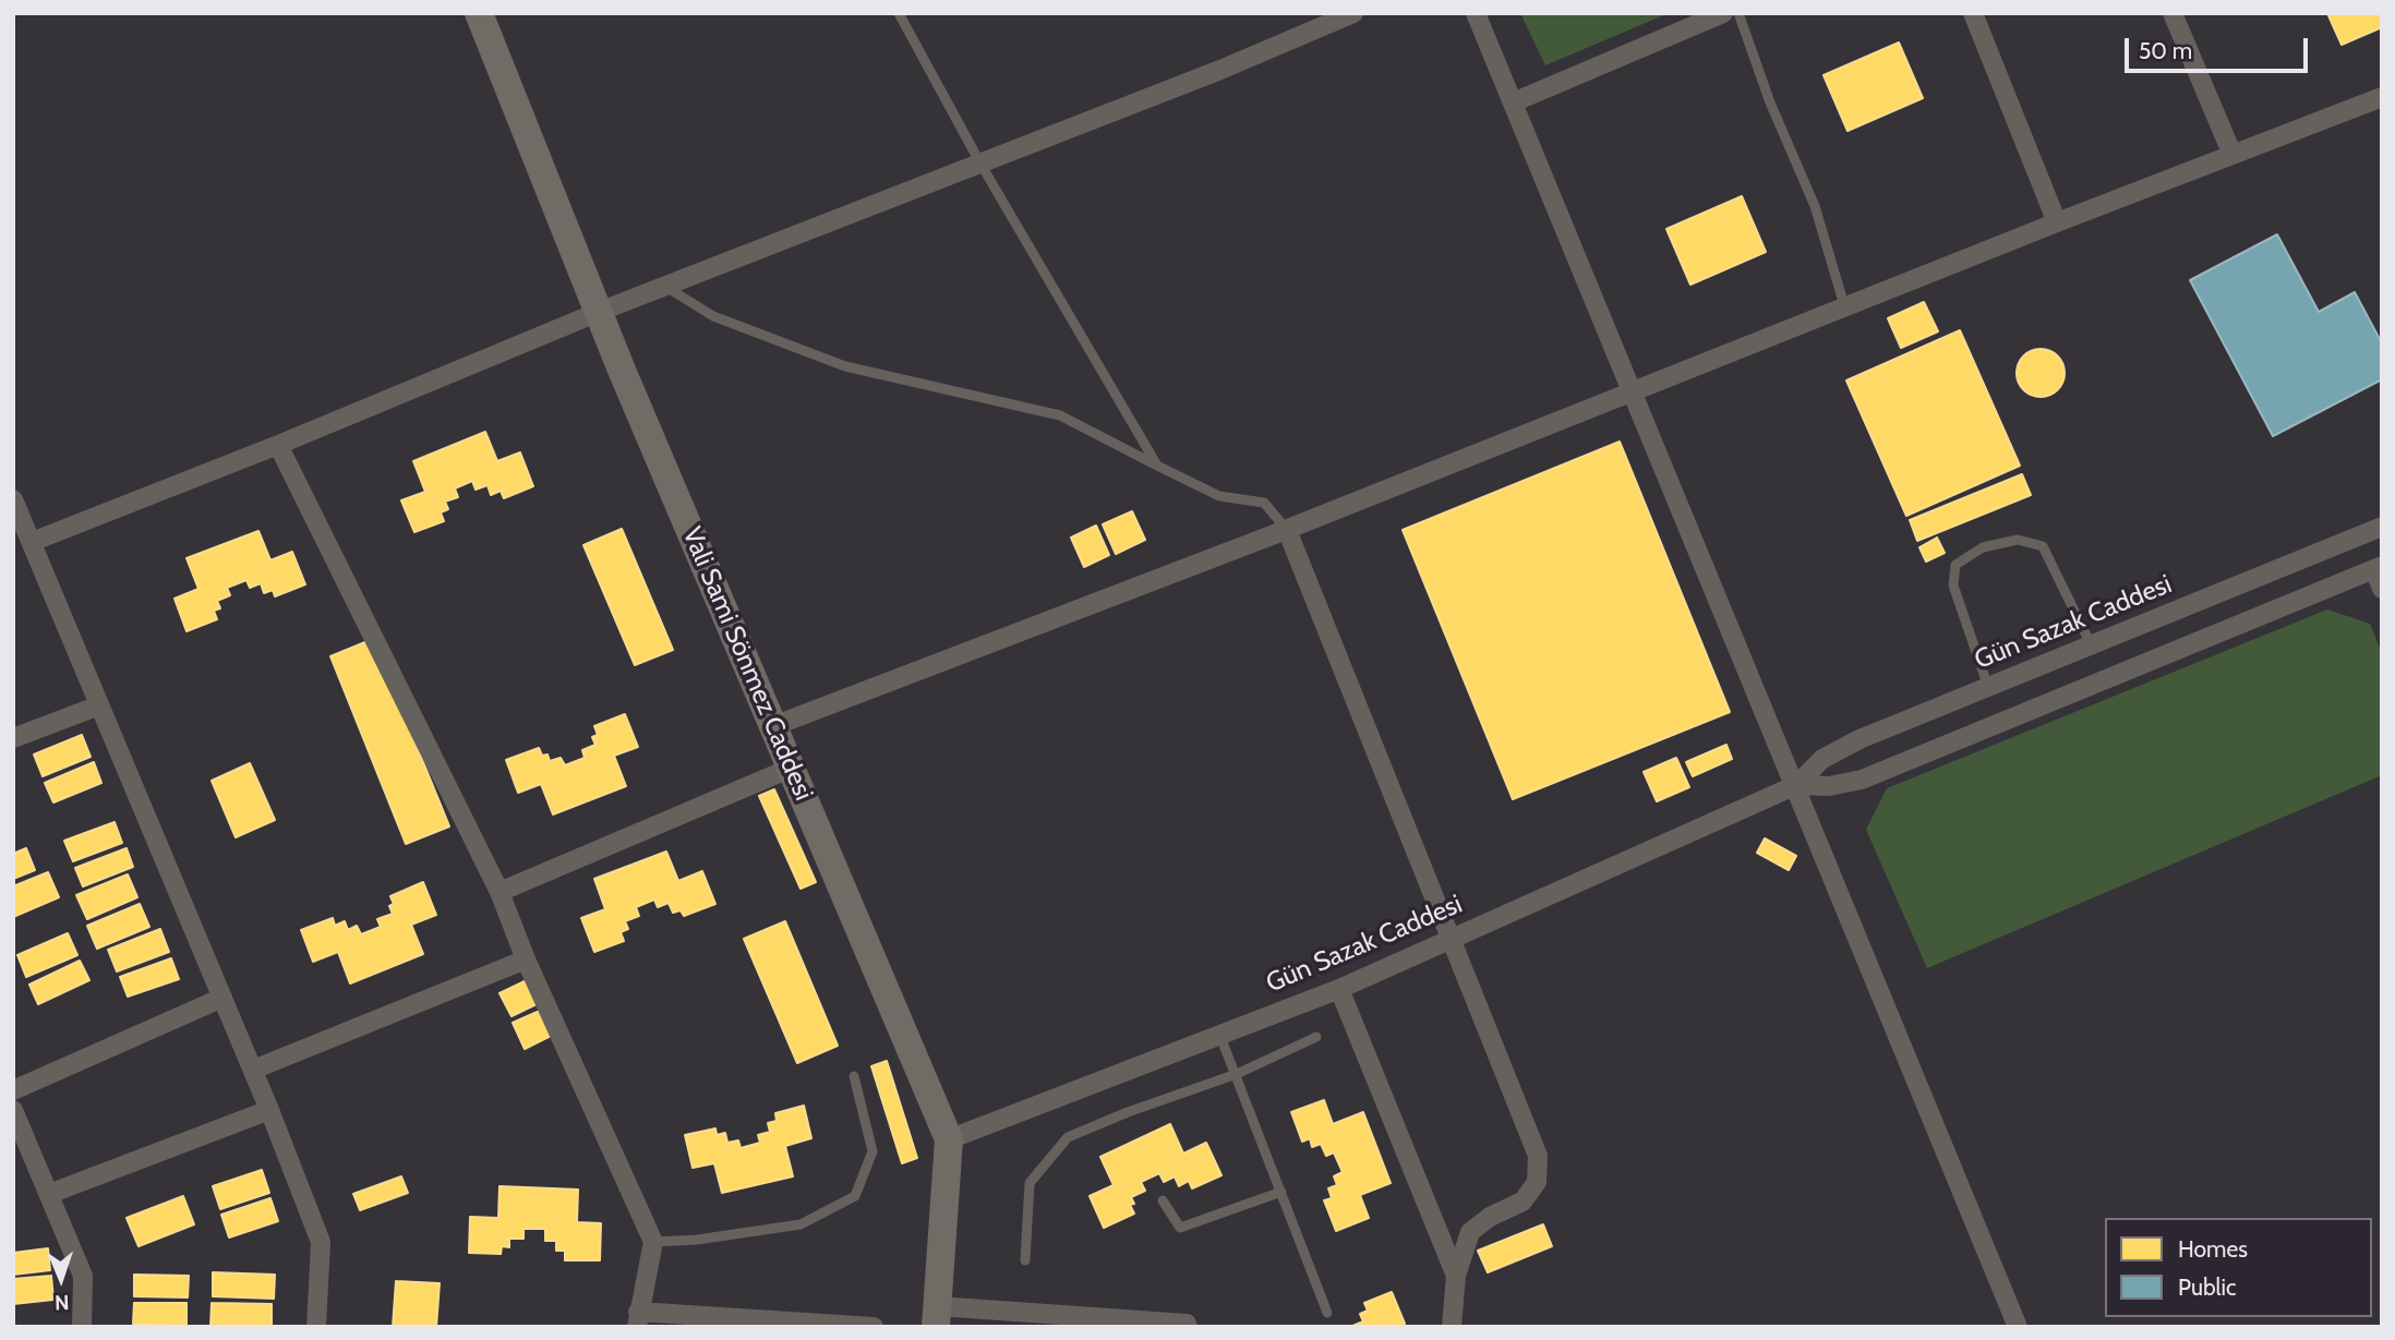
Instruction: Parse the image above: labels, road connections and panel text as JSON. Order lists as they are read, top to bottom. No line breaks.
{"streets":{"main road":["Vali Sami Sönmez Caddesi"],"street":["Gün Sazak Caddesi"]},"crossings":[["Gün Sazak Caddesi","Vali Sami Sönmez Caddesi"]],"legend":["Homes","Public"],"scale_bar":"50 m","north":"bottom"}
